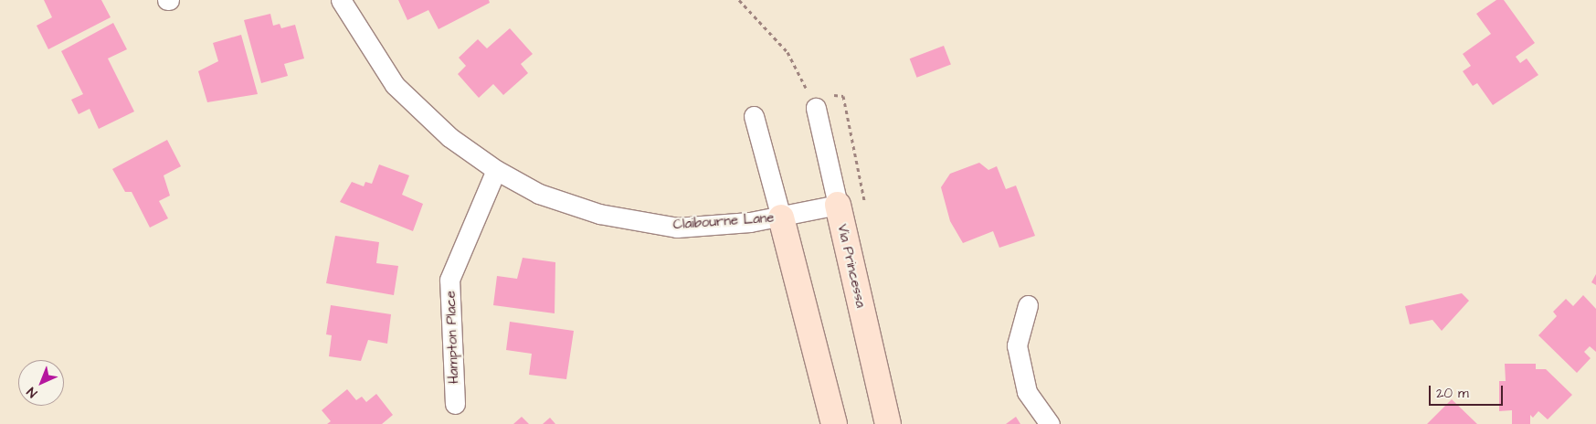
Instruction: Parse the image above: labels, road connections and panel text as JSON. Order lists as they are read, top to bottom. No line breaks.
{"streets":{"street":["Claibourne Lane","Via Princessa","Hampton Place"]},"crossings":[["Claibourne Lane","Via Princessa"],["Claibourne Lane","Hampton Place"]],"scale_bar":"20 m","north":"bottom left"}
